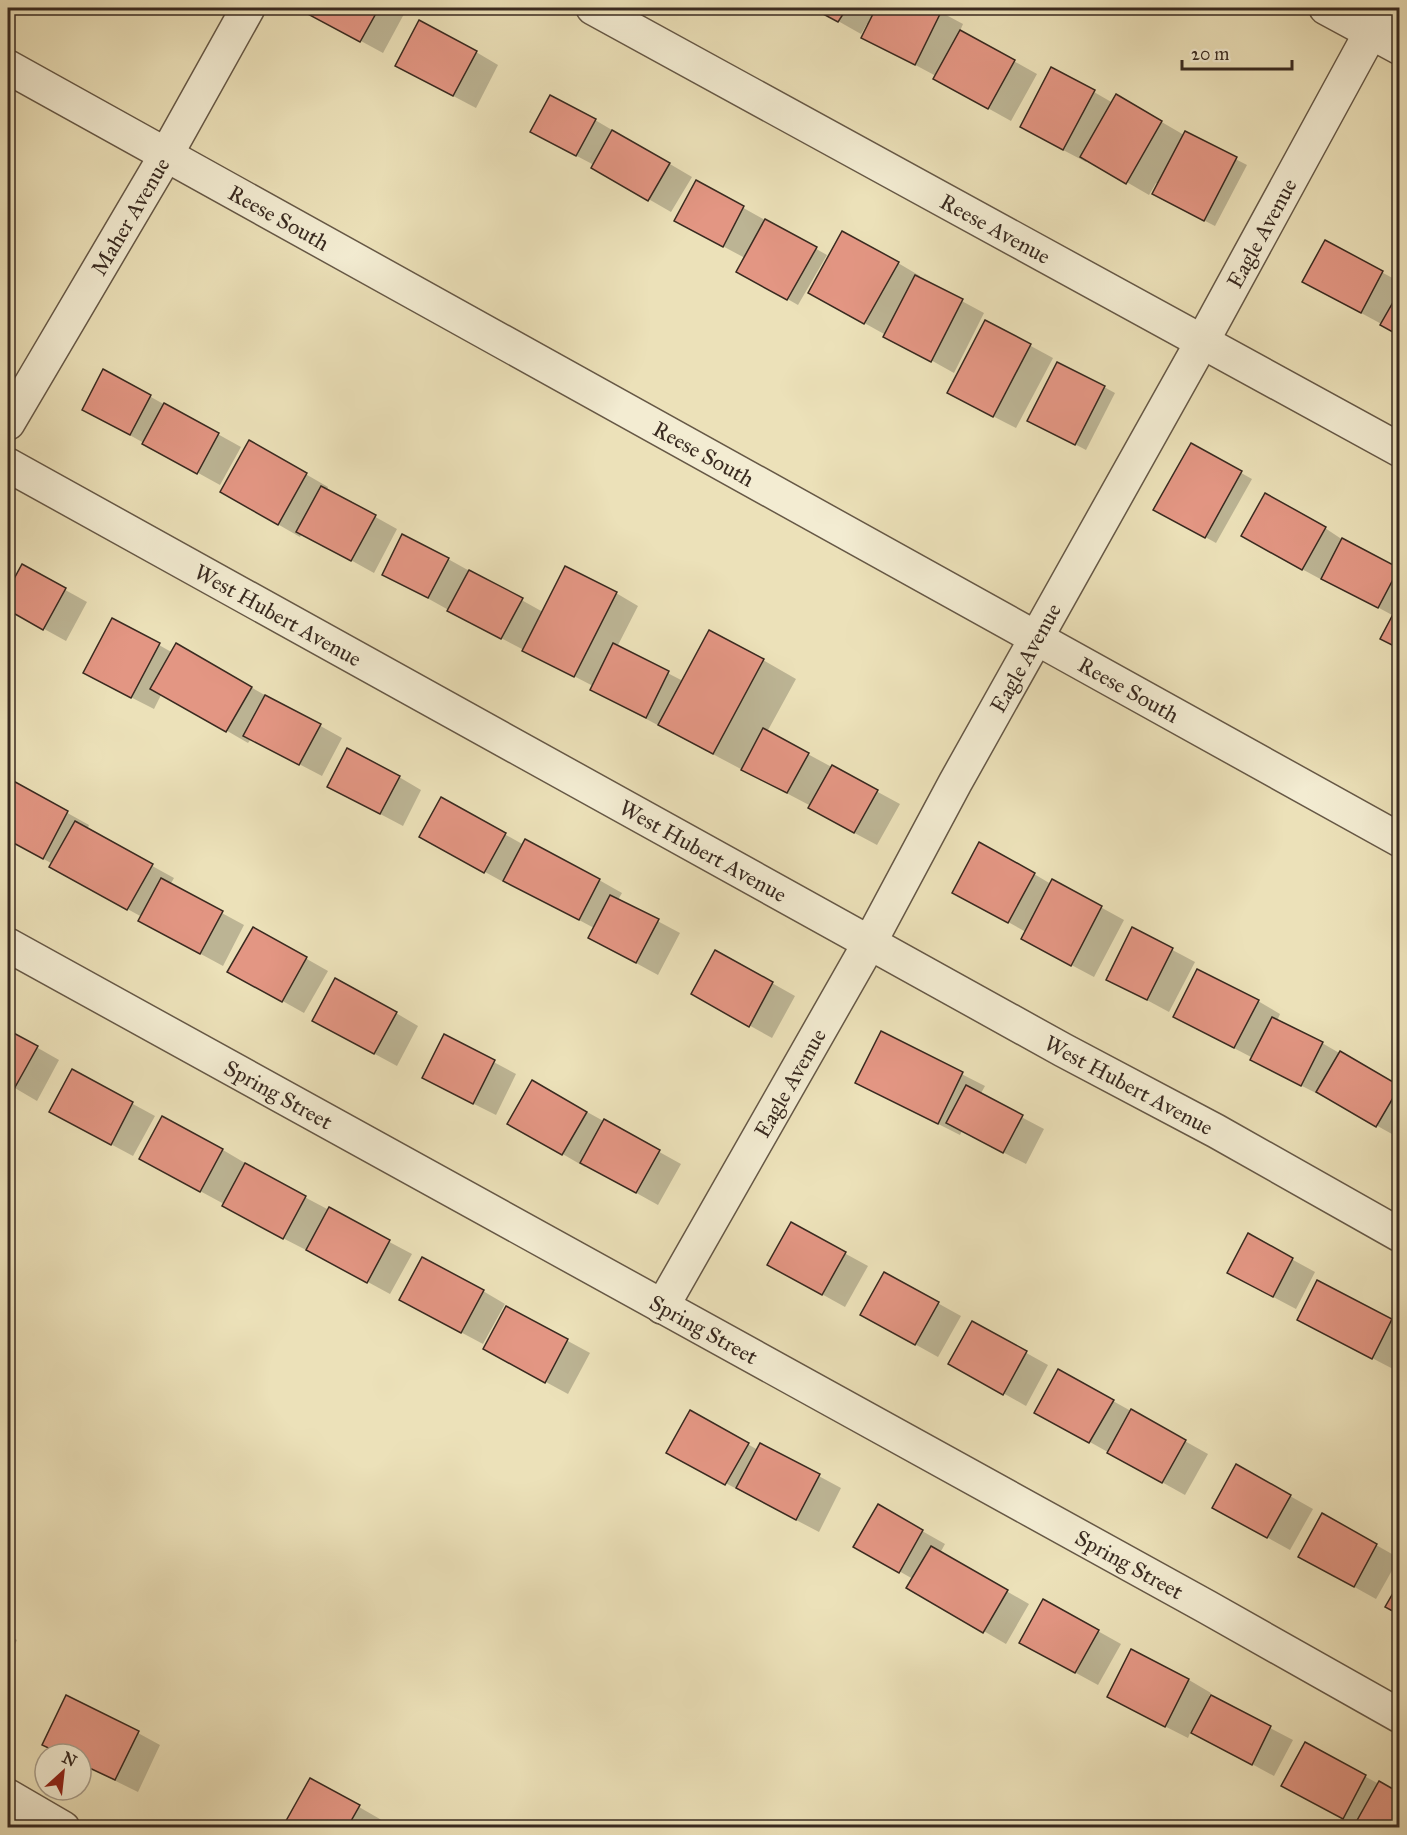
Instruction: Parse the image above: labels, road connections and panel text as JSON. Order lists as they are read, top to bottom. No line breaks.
{"streets":{"street":["Maher Avenue","Reese South","Reese Avenue","Eagle Avenue","West Hubert Avenue","Spring Street"]},"crossings":[["Maher Avenue","Reese South"],["Reese South","Eagle Avenue"],["Reese Avenue","Eagle Avenue"],["Eagle Avenue","West Hubert Avenue"],["Eagle Avenue","Spring Street"]],"scale_bar":"20 m","north":"top right"}
